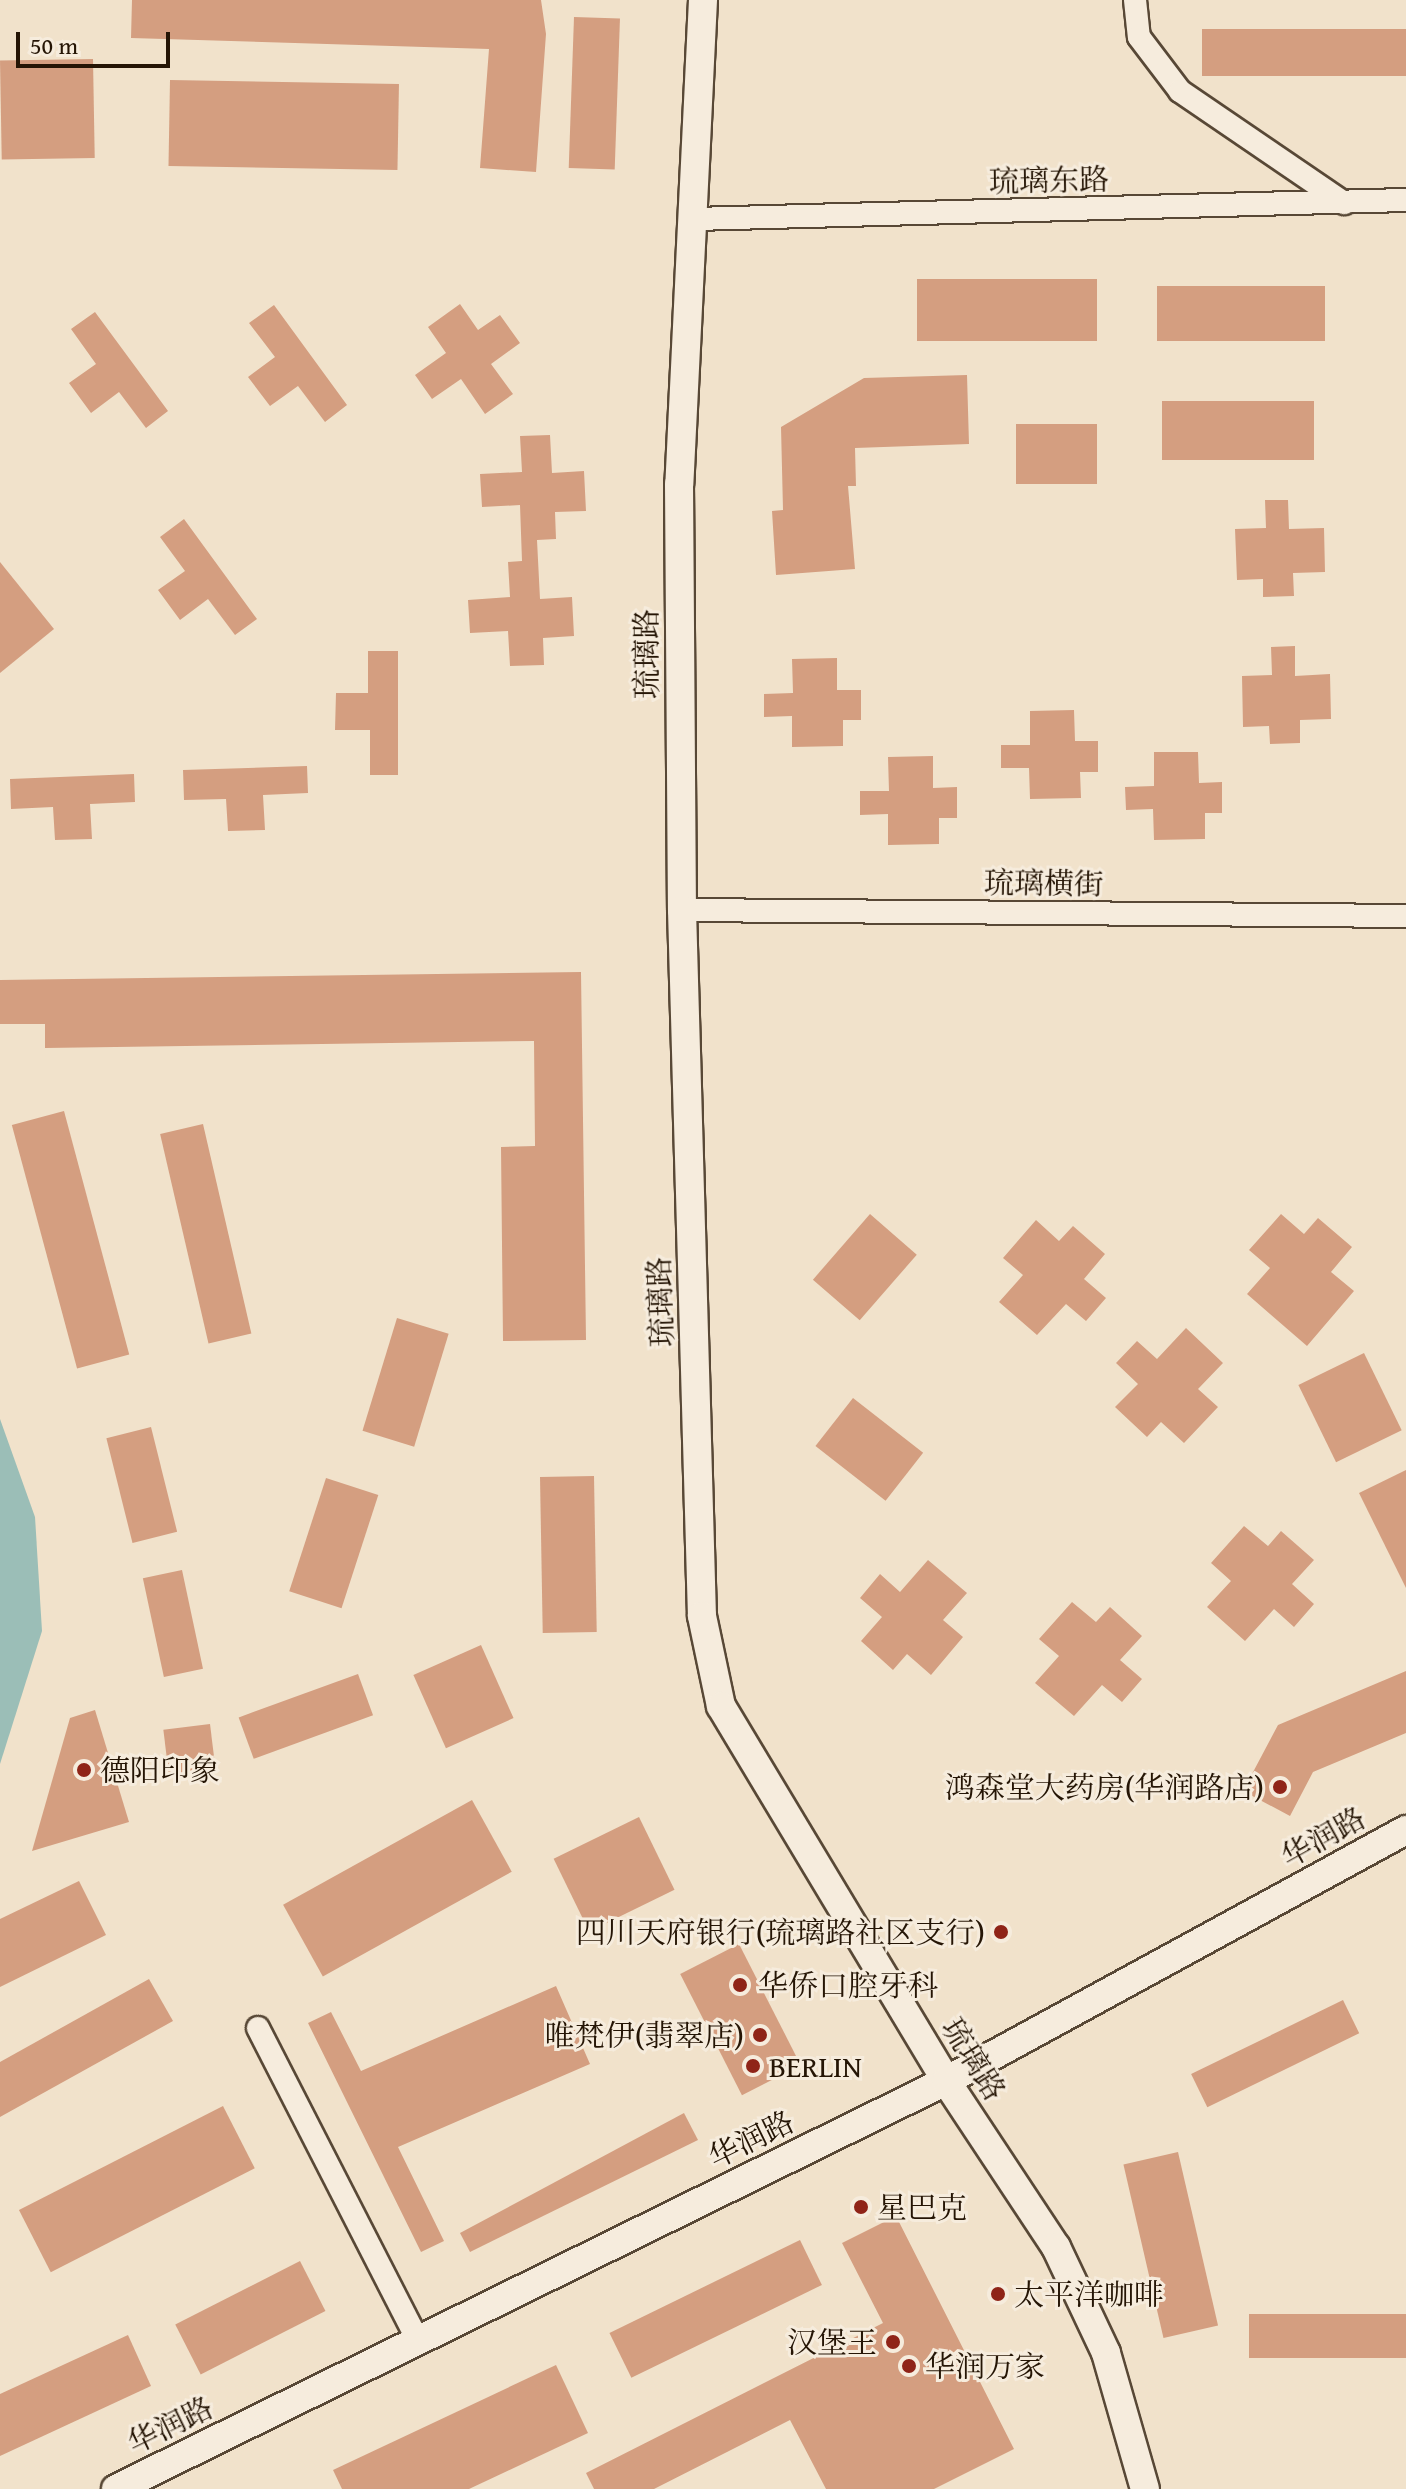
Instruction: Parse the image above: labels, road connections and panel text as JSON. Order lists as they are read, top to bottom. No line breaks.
{"streets":{"street":["琉璃东路","琉璃路","琉璃横街","华润路"]},"crossings":[["琉璃东路","琉璃路"],["琉璃路","琉璃横街"],["琉璃路","华润路"]],"places":["德阳印象","鸿森堂大药房(华润路店)","四川天府银行(琉璃路社区支行)","华侨口腔牙科","唯梵伊(翡翠店)","BERLIN","星巴克","太平洋咖啡","汉堡王","华润万家"],"scale_bar":"50 m"}
